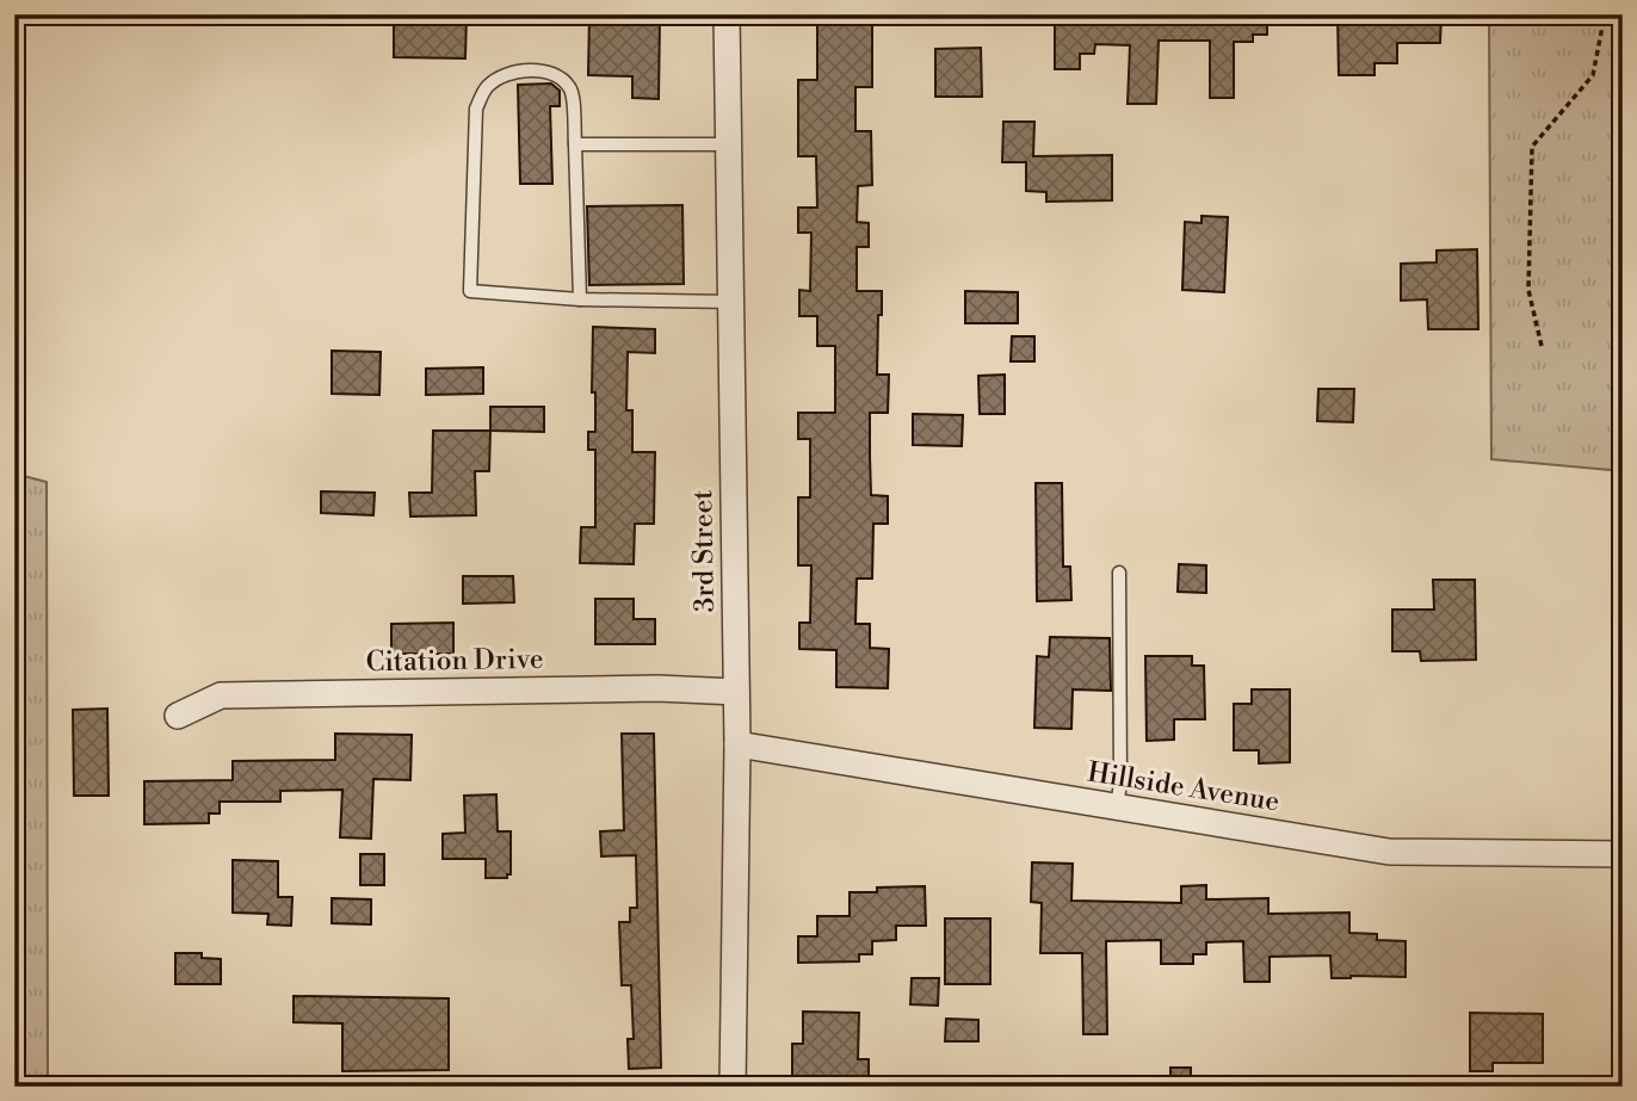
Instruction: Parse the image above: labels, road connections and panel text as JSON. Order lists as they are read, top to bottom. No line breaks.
{"streets":{"street":["3rd Street","Citation Drive","Hillside Avenue"]},"crossings":[["3rd Street","Citation Drive"],["3rd Street","Hillside Avenue"]]}
